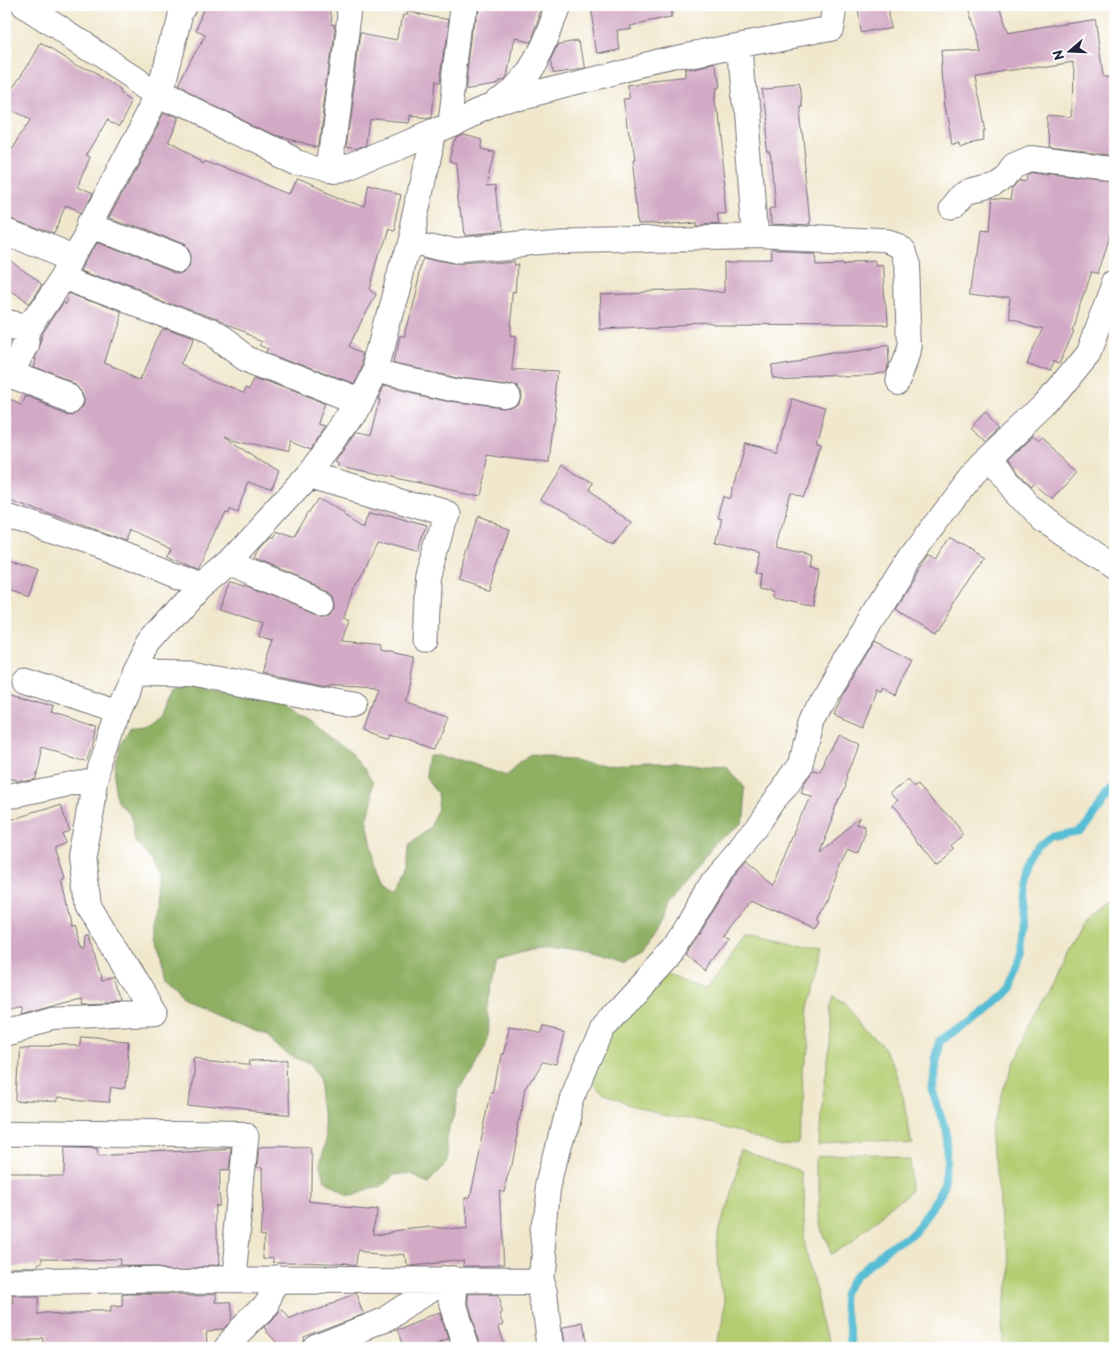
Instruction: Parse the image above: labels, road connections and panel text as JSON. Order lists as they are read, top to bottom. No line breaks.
{"north":"left"}
